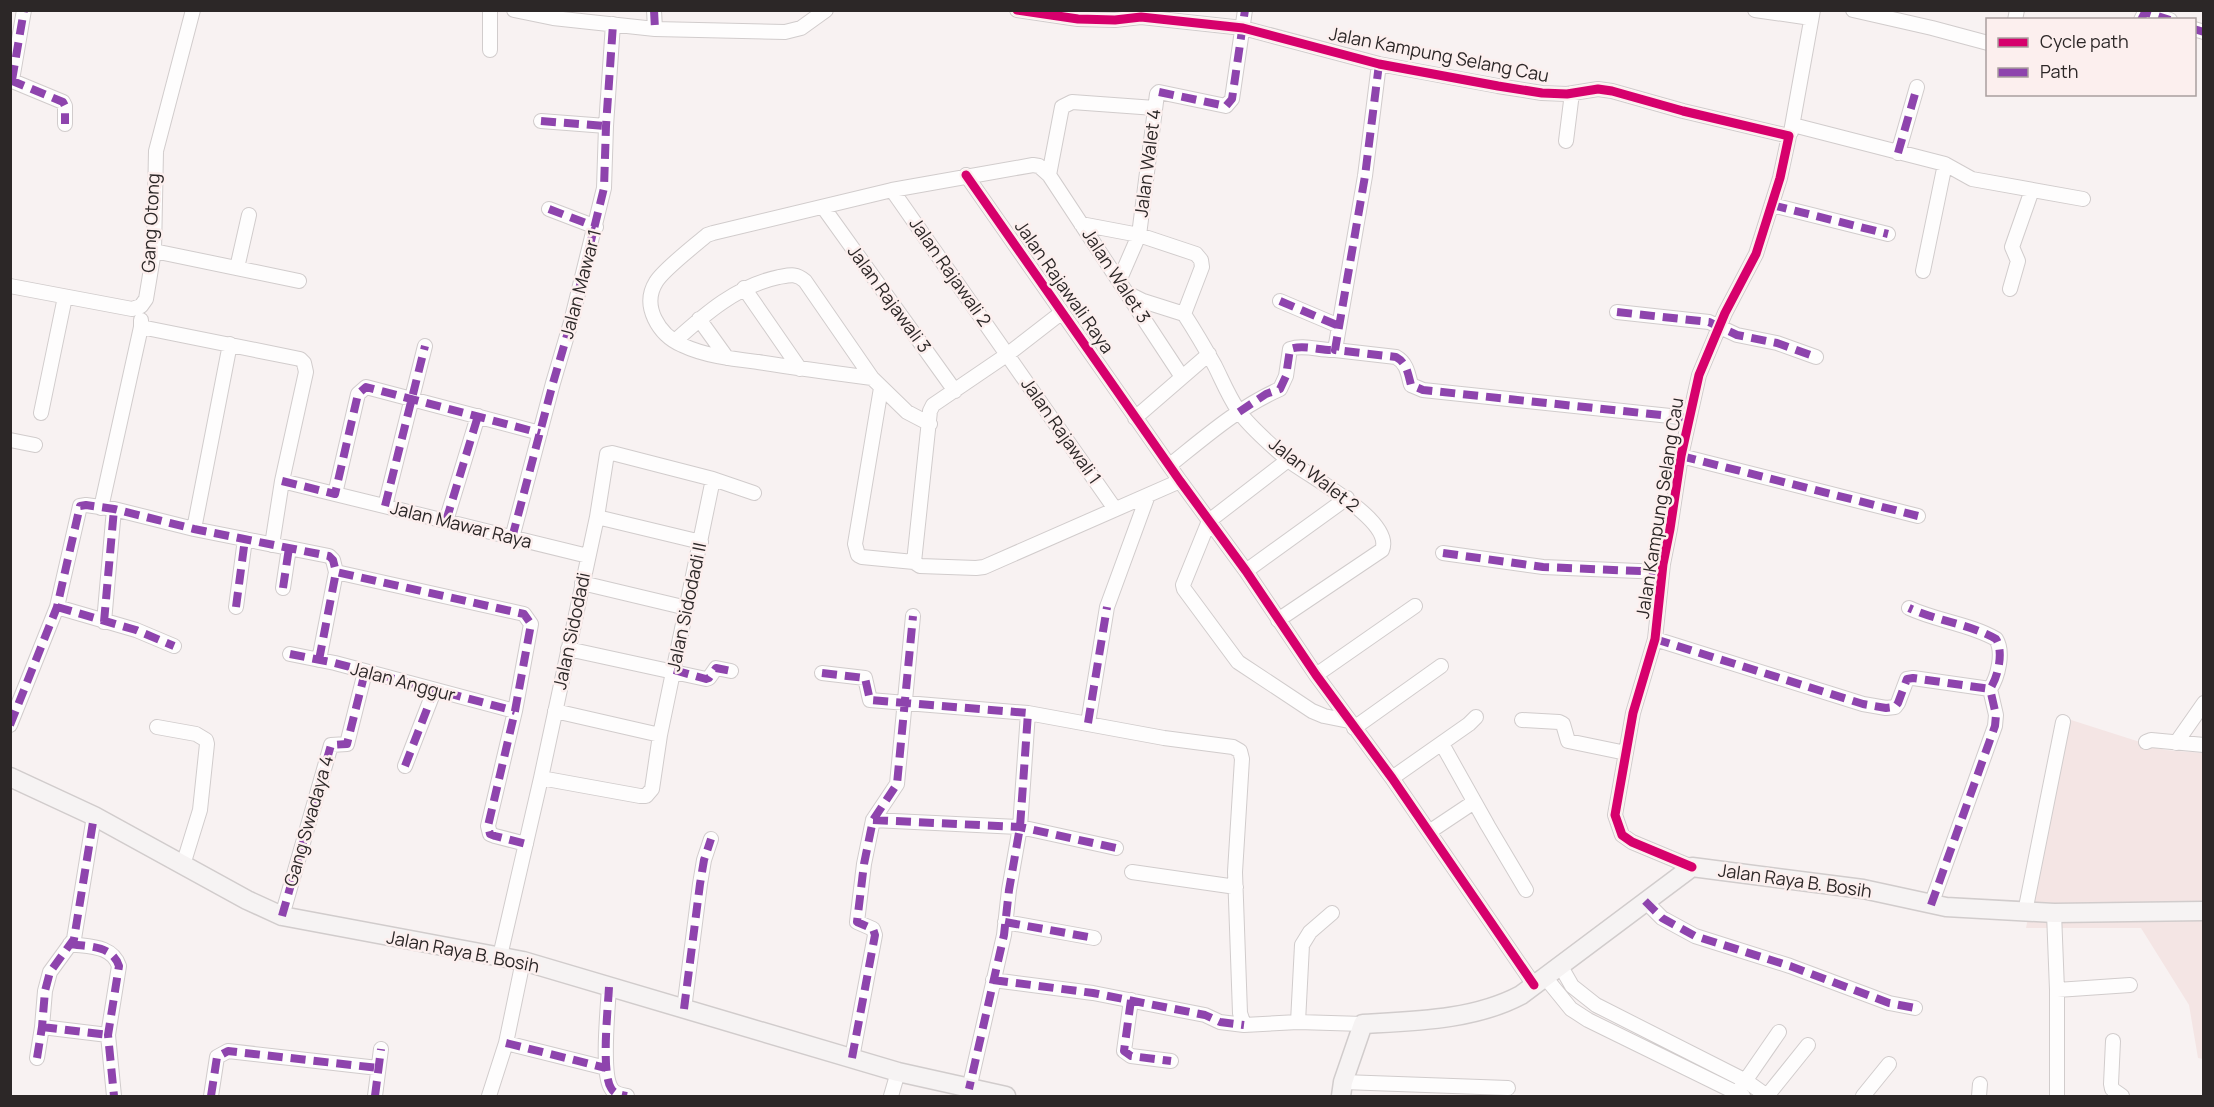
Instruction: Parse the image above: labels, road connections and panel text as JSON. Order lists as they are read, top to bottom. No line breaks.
{"streets":{"main road":["Jalan Raya B. Bosih"],"street":["Jalan Kampung Selang Cau","Jalan Walet 4","Gang Otong","Jalan Rajawali 2","Jalan Walet 3","Jalan Mawar 1","Jalan Rajawali Raya","Jalan Rajawali 3","Jalan Rajawali 1","Jalan Walet 2","Jalan Mawar Raya","Jalan Sidodadi II","Jalan Sidodadi","Jalan Anggur","Gang Swadaya 4"]},"crossings":[["Jalan Kampung Selang Cau","Jalan Walet 4"],["Jalan Kampung Selang Cau","Jalan Raya B. Bosih"],["Jalan Walet 4","Jalan Walet 3"],["Jalan Rajawali 2","Jalan Rajawali 1"],["Jalan Mawar 1","Jalan Mawar Raya"],["Jalan Rajawali Raya","Jalan Walet 2"],["Jalan Rajawali Raya","Jalan Raya B. Bosih"],["Jalan Mawar Raya","Jalan Sidodadi"],["Jalan Sidodadi II","Jalan Sidodadi"],["Jalan Sidodadi","Jalan Raya B. Bosih"],["Jalan Anggur","Gang Swadaya 4"],["Gang Swadaya 4","Jalan Raya B. Bosih"]],"legend":["Cycle path","Path"]}
